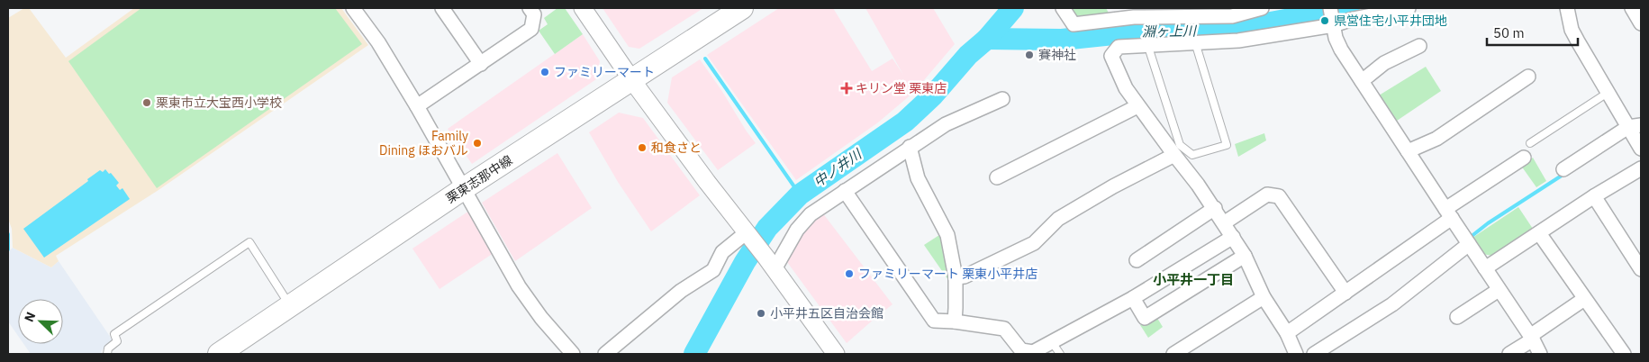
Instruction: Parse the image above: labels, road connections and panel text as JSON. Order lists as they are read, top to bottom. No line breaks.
{"streets":{"main road":["栗東志那中線"]},"districts":["小平井一丁目"],"water":["淵ヶ上川","中ノ井川"],"places":{"other":["県営住宅小平井団地","賽神社","ファミリーマート","栗東市立大宝西小学校","Family Dining ほおバル","和食さと","ファミリーマート 栗東小平井店","小平井五区自治会館"],"health":["キリン堂 栗東店"]},"scale_bar":"50 m","north":"top left"}
